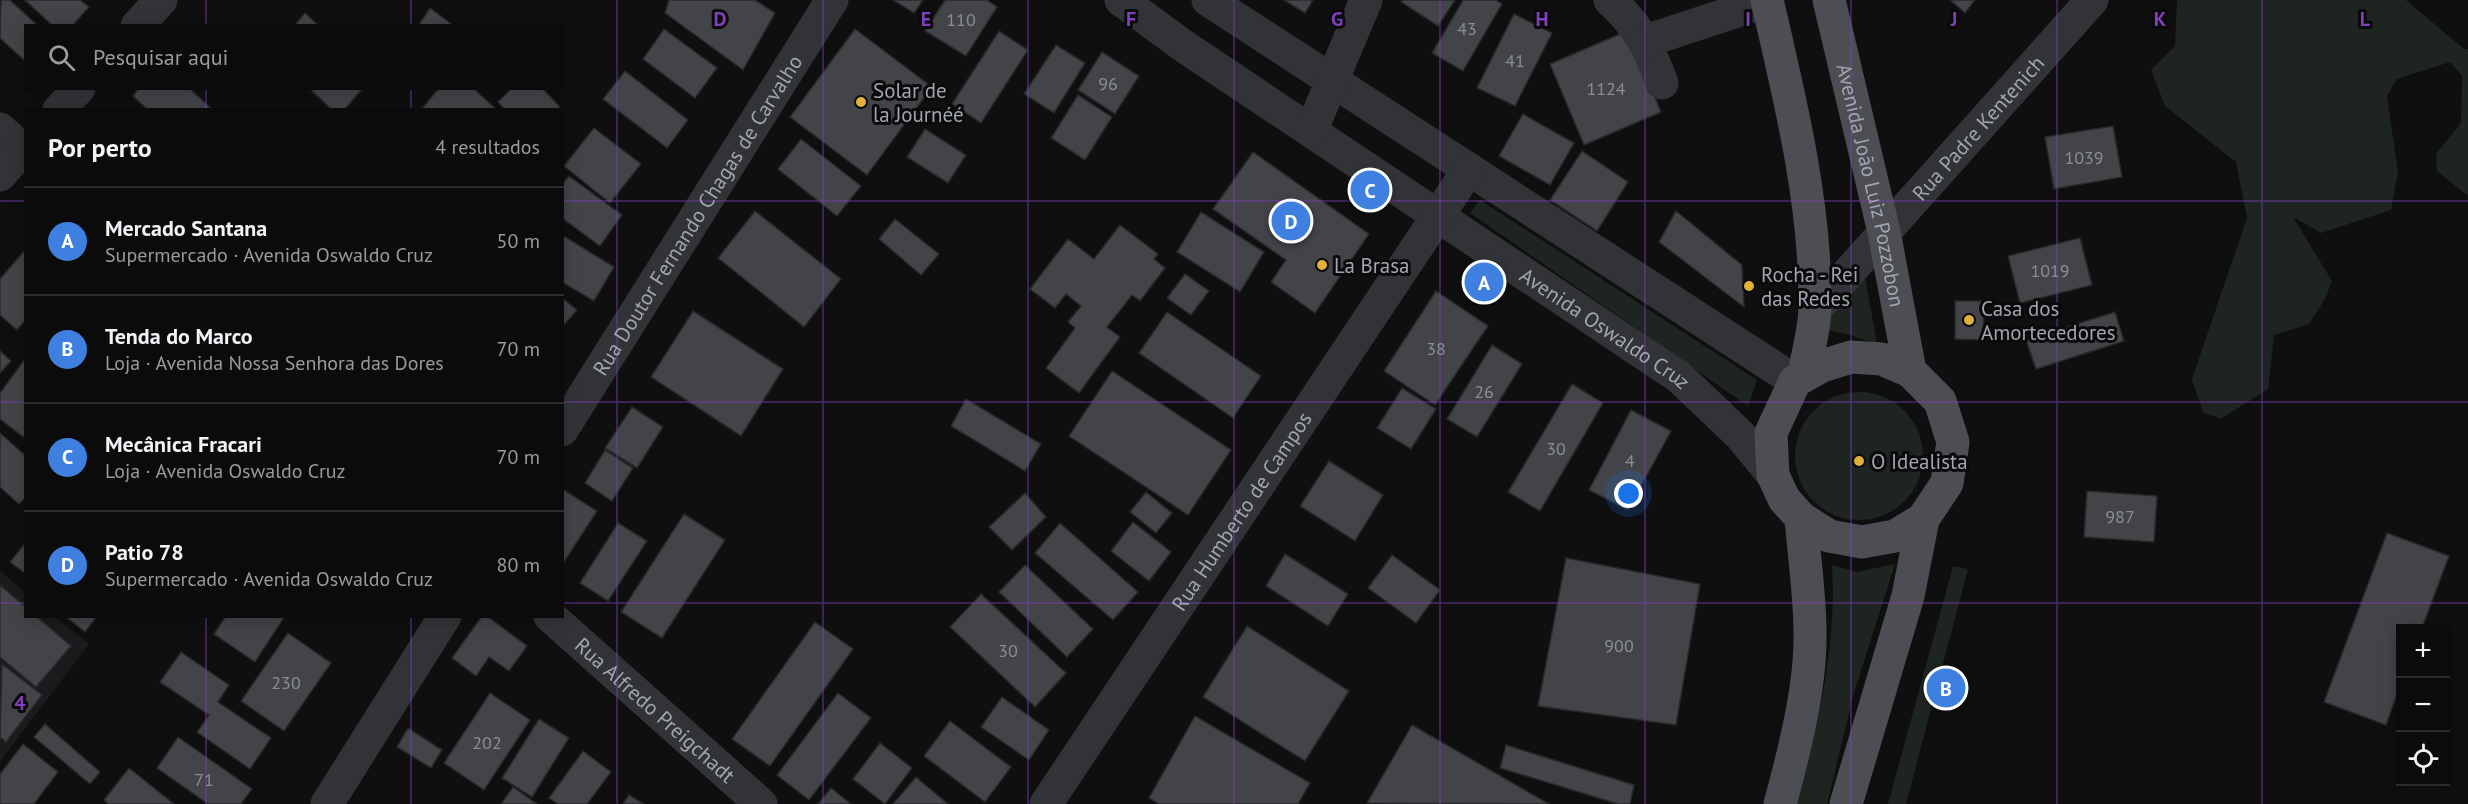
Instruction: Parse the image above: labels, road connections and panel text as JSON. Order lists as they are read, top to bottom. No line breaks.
{"streets":{"main road":["Avenida João Luiz Pozzobon"],"street":["Rua Padre Kentenich","Rua Doutor Fernando Chagas de Carvalho","Avenida Oswaldo Cruz","Rua Humberto de Campos","Rua Alfredo Preigchadt"]},"crossings":[["Rua Padre Kentenich","Avenida João Luiz Pozzobon"],["Avenida João Luiz Pozzobon","Avenida Oswaldo Cruz"],["Avenida Oswaldo Cruz","Rua Humberto de Campos"]],"places":["Solar de la Journéé","La Brasa","Rocha - Rei das Redes","Casa dos Amortecedores","O Idealista"],"house_numbers":["110","43","41","96","1124","1039","1019","38","26","30","4","987","900","30","230","202","71"],"page":{"search":"Pesquisar aqui","heading":["Por perto","4 resultados"],"pins":["C","D","A","B"],"list":[{"mark":"A","name":"Mercado Santana","note":"Supermercado · Avenida Oswaldo Cruz","value":"50 m"},{"mark":"B","name":"Tenda do Marco","note":"Loja · Avenida Nossa Senhora das Dores","value":"70 m"},{"mark":"C","name":"Mecânica Fracari","note":"Loja · Avenida Oswaldo Cruz","value":"70 m"},{"mark":"D","name":"Patio 78","note":"Supermercado · Avenida Oswaldo Cruz","value":"80 m"}],"map_buttons":["+","−"]},"grid":{"columns":["D","E","F","G","H","I","J","K","L"],"rows":["4"]}}
